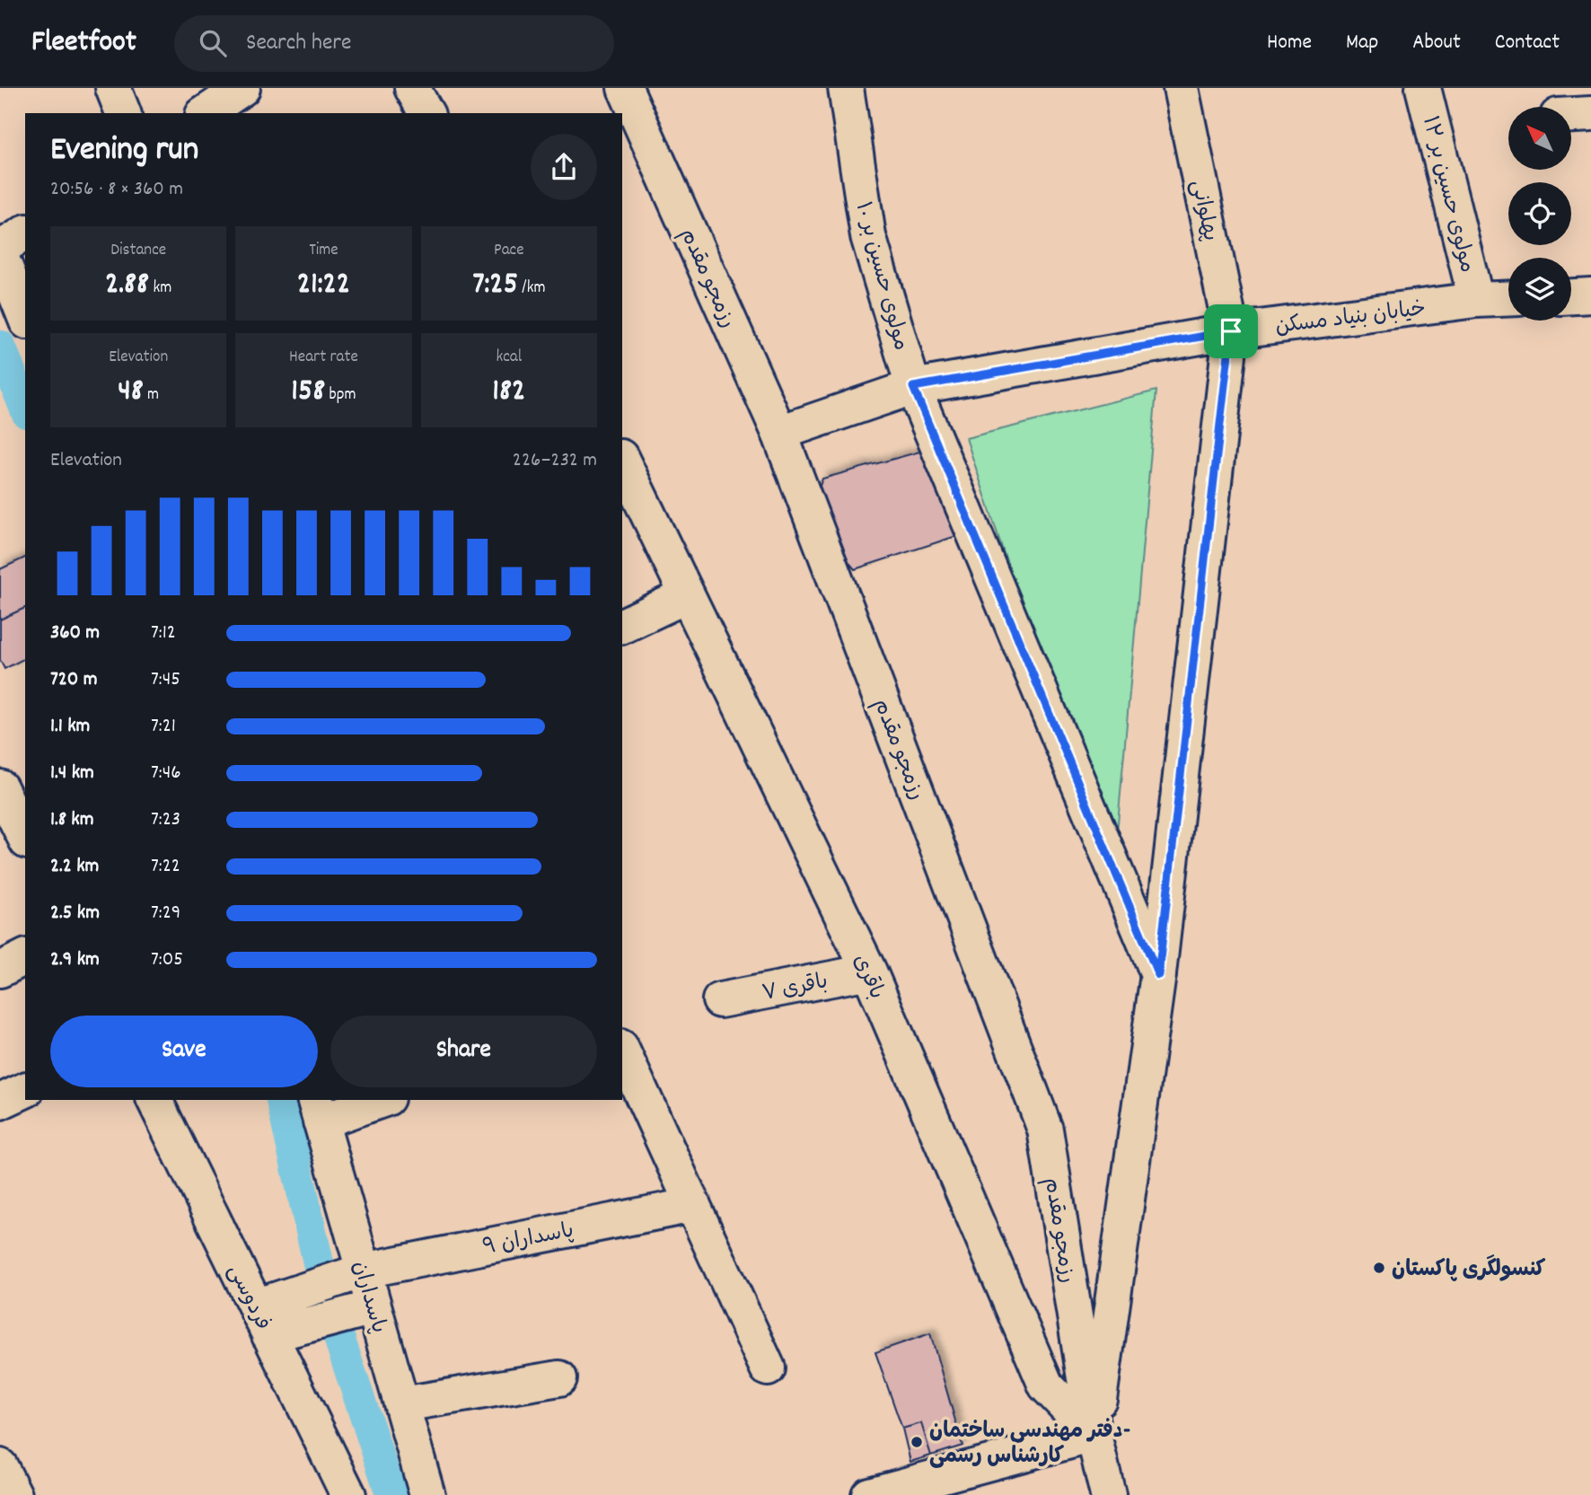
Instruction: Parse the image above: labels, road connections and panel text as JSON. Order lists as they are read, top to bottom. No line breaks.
{"streets":{"street":["مولوی حسین بر ۱۲","پهلوانی","مولوی حسین بر ۱۰","رزمجو مقدم","خیابان بنیاد مسکن","باقری","باقری ۷","پاسداران ۹","فردوسی","پاسداران"]},"crossings":[["مولوی حسین بر ۱۲","خیابان بنیاد مسکن"],["پهلوانی","مولوی حسین بر ۱۰"],["پهلوانی","رزمجو مقدم"],["پهلوانی","خیابان بنیاد مسکن"],["پهلوانی","باقری"],["مولوی حسین بر ۱۰","خیابان بنیاد مسکن"],["رزمجو مقدم","خیابان بنیاد مسکن"],["رزمجو مقدم","باقری"],["باقری","باقری ۷"],["پاسداران ۹","فردوسی"],["پاسداران ۹","پاسداران"]],"places":["کنسولگری پاکستان","دفتر مهندسی ساختمان- کارشناس رسمی"],"north":"top left","page":{"header":"Fleetfoot","search":"Search here","nav":["Home","Map","About","Contact"],"heading":["Evening run","20:56 · 8 × 360 m"],"stats":[["Distance","2.88 km"],["Time","21:22"],["Pace","7:25 /km"],["Elevation","48 m"],["Heart rate","158 bpm"],["kcal","182"]],"chart":["Elevation","226–232 m"],"list":[{"name":"360 m","note":"7:12"},{"name":"720 m","note":"7:45"},{"name":"1.1 km","note":"7:21"},{"name":"1.4 km","note":"7:46"},{"name":"1.8 km","note":"7:23"},{"name":"2.2 km","note":"7:22"},{"name":"2.5 km","note":"7:29"},{"name":"2.9 km","note":"7:05"}],"buttons":["Save","Share"]}}
